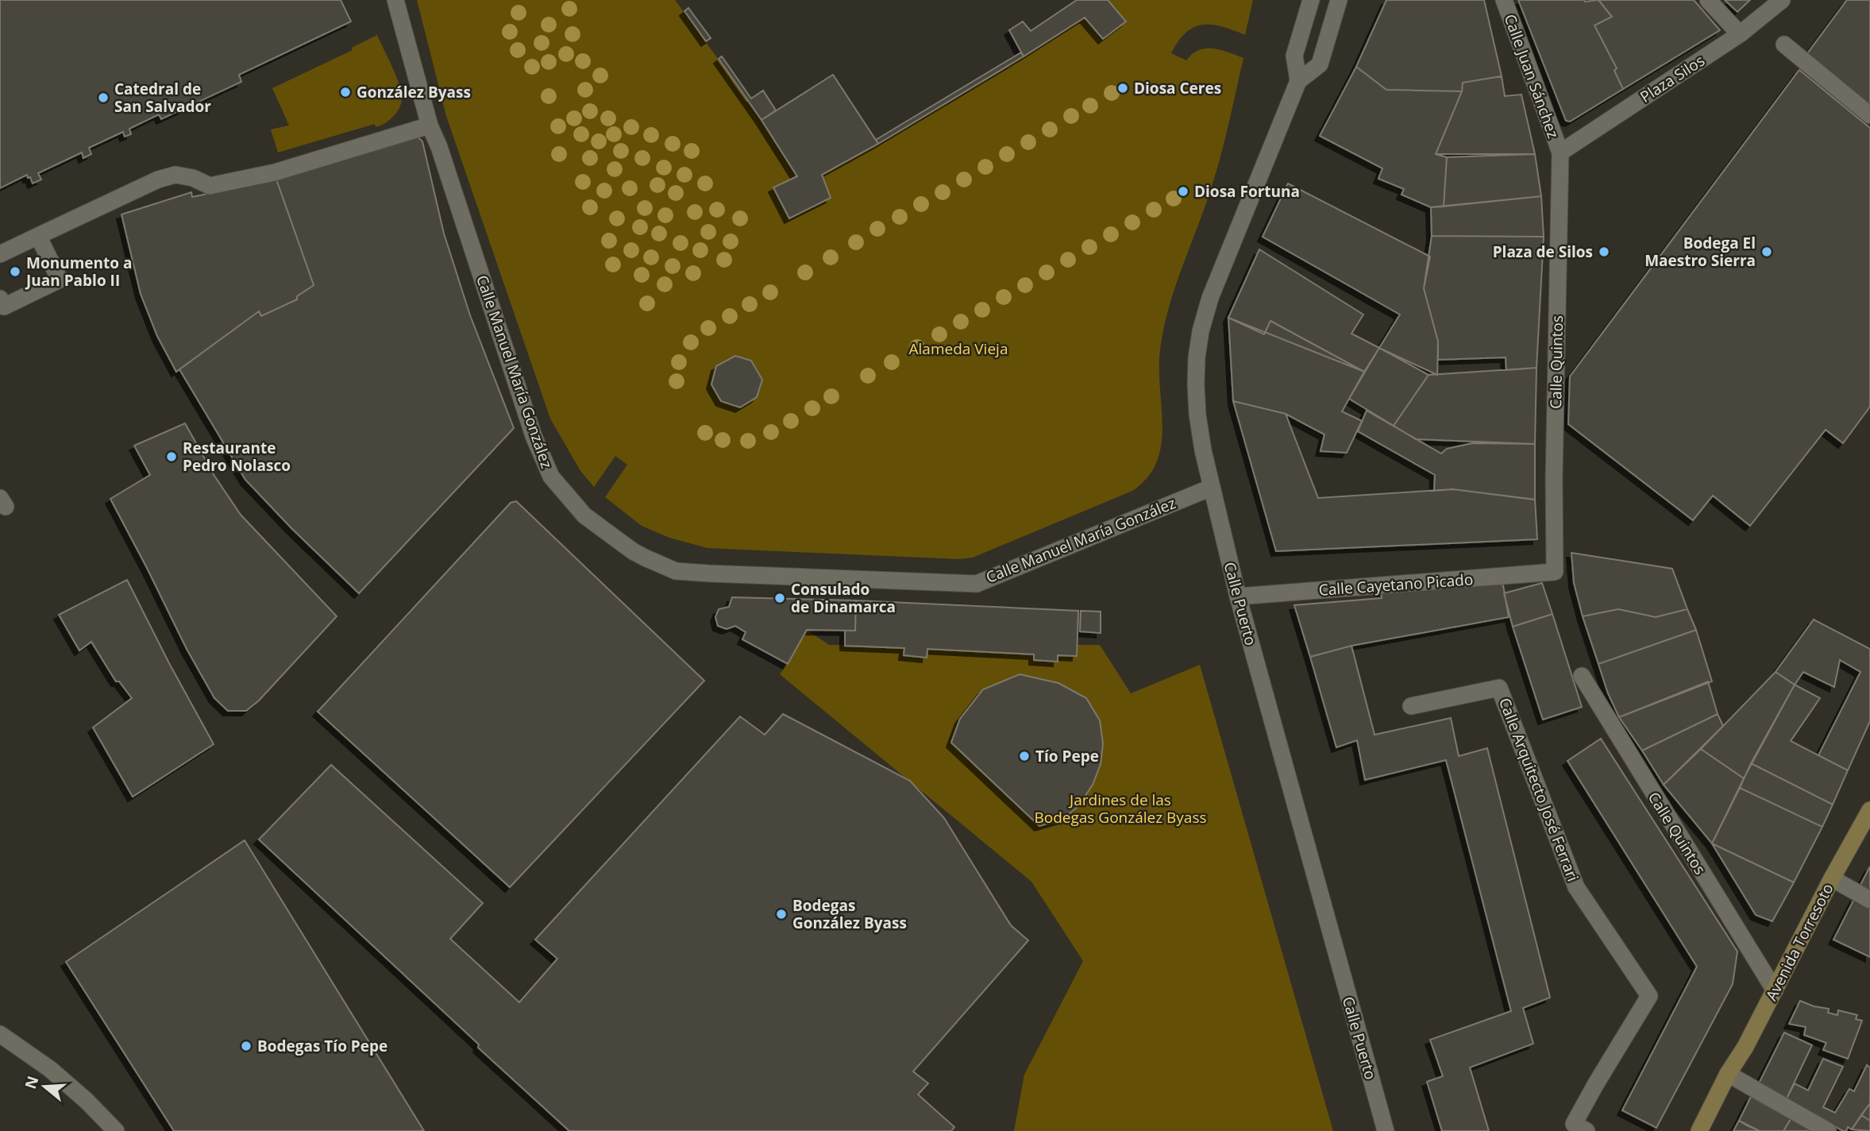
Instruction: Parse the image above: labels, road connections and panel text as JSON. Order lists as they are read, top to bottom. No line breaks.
{"streets":{"main road":["Avenida Torresoto"],"street":["Calle Juan Sánchez","Plaza Silos","Calle Quintos","Calle Manuel María González","Calle Cayetano Picado","Calle Puerto","Calle Arquitecto José Ferrari"]},"crossings":[["Calle Juan Sánchez","Plaza Silos"],["Calle Juan Sánchez","Calle Quintos"],["Plaza Silos","Calle Quintos"],["Calle Quintos","Calle Cayetano Picado"],["Calle Quintos","Avenida Torresoto"],["Calle Manuel María González","Calle Puerto"],["Calle Cayetano Picado","Calle Puerto"]],"parks":["Alameda Vieja","Jardines de las Bodegas González Byass"],"places":["Diosa Ceres","González Byass","Catedral de San Salvador","Diosa Fortuna","Plaza de Silos","Bodega El Maestro Sierra","Monumento a Juan Pablo II","Restaurante Pedro Nolasco","Consulado de Dinamarca","Tío Pepe","Bodegas González Byass","Bodegas Tío Pepe"],"north":"left"}
